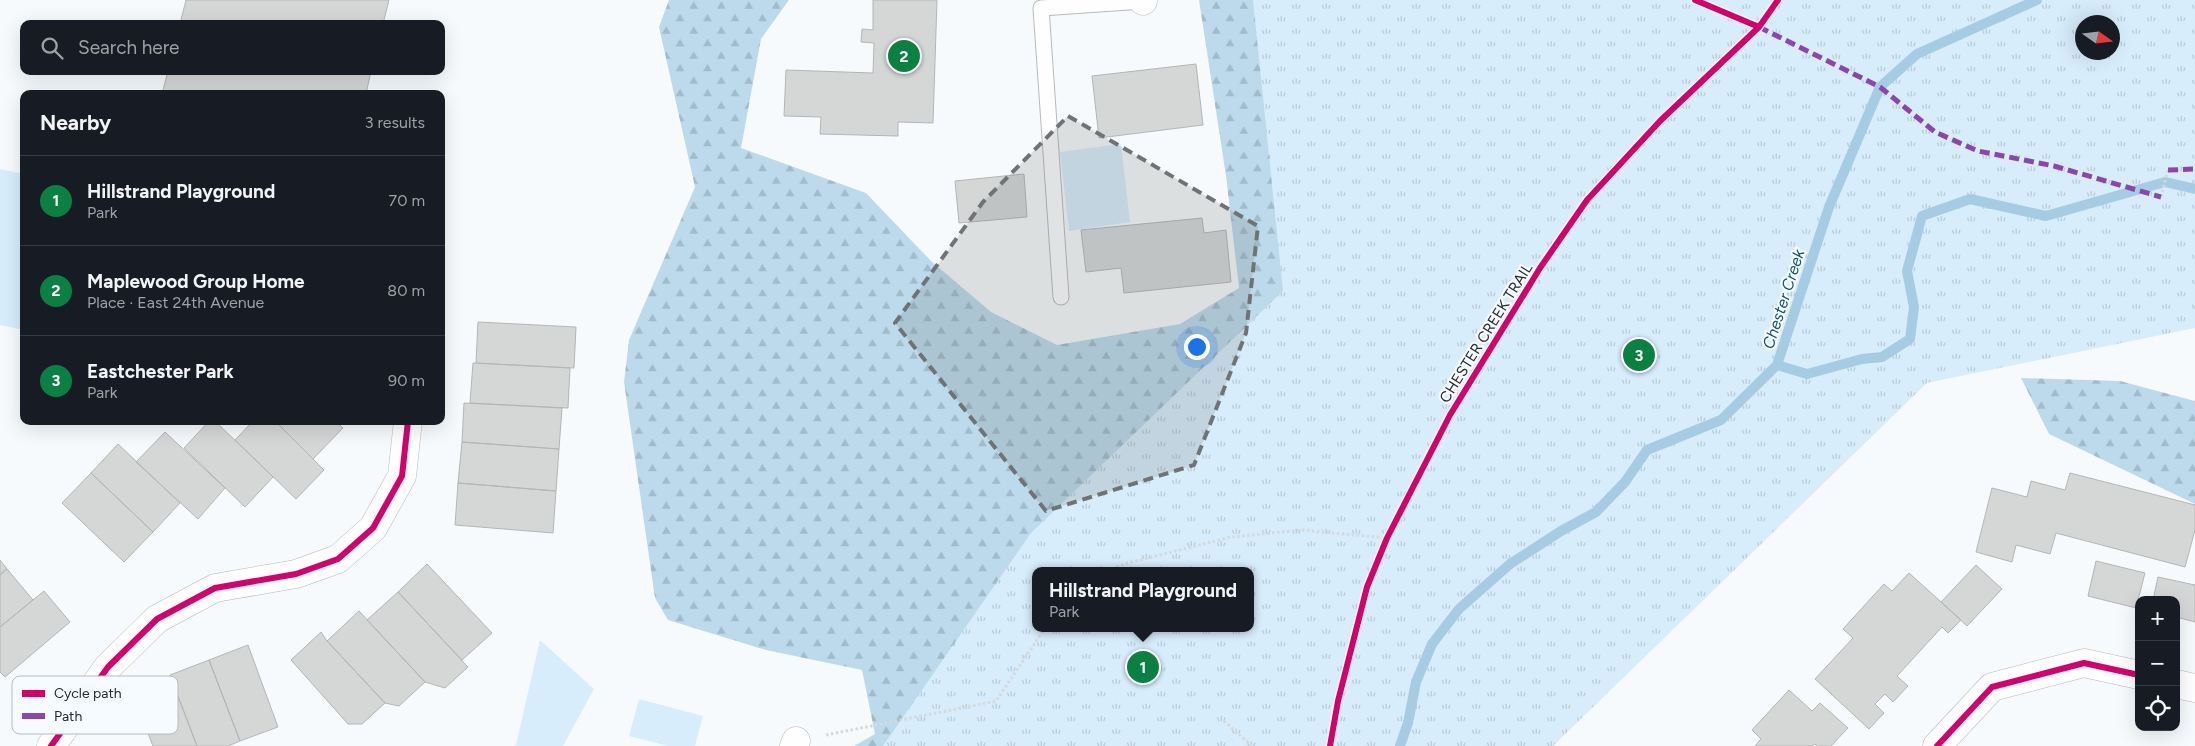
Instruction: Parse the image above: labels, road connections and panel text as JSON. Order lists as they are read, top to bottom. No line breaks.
{"streets":{"cycle path":["CHESTER CREEK TRAIL"]},"water":["Chester Creek"],"legend":["Cycle path","Path"],"north":"right","page":{"search":"Search here","pins":["2","3","1"],"heading":["Nearby","3 results"],"list":[{"mark":"1","name":"Hillstrand Playground","note":"Park","value":"70 m"},{"mark":"2","name":"Maplewood Group Home","note":"Place · East 24th Avenue","value":"80 m"},{"mark":"3","name":"Eastchester Park","note":"Park","value":"90 m"}],"popup":["Hillstrand Playground","Park"],"map_buttons":["+","−"]}}
